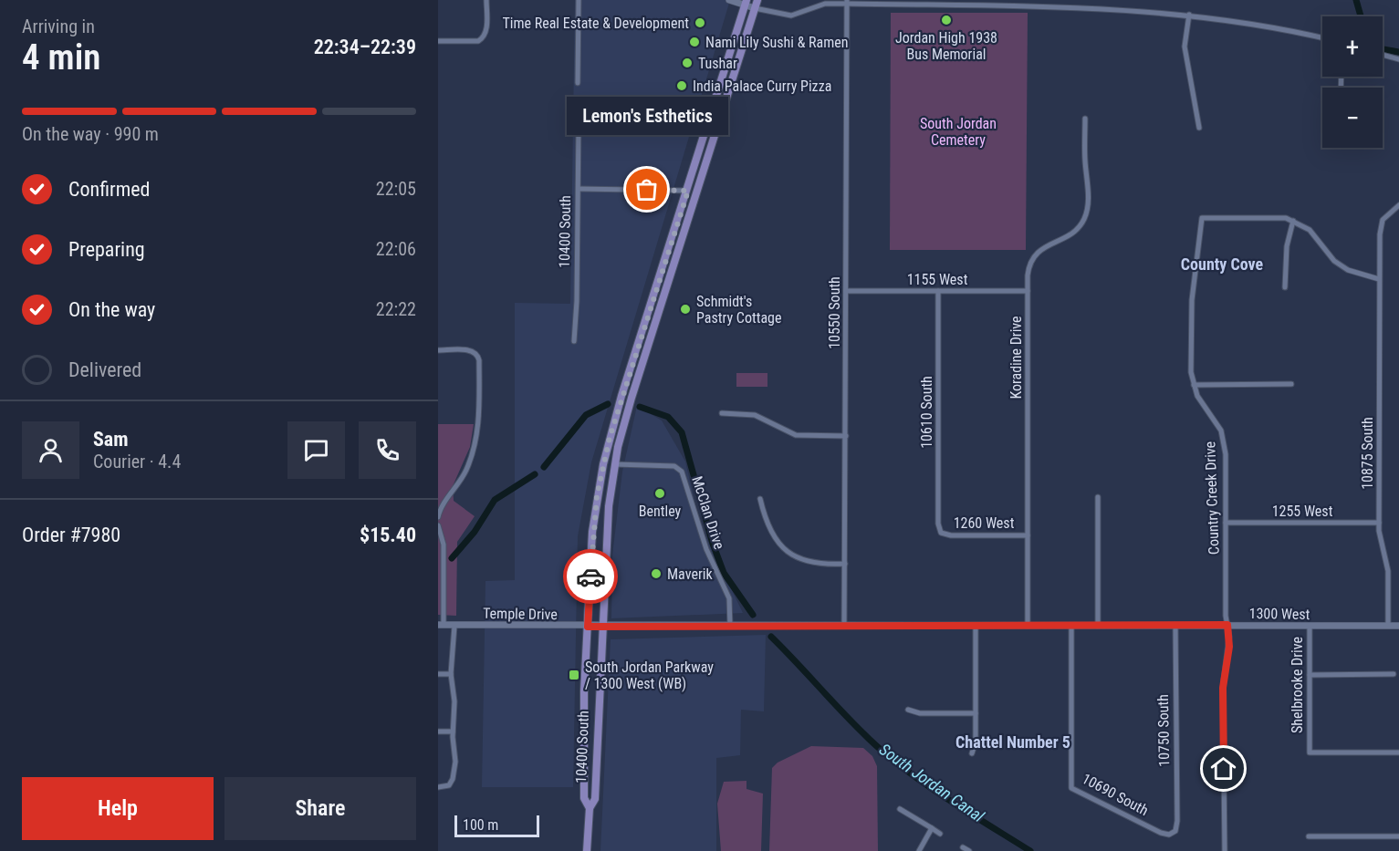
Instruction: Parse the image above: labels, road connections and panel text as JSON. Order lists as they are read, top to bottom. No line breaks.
{"streets":{"main road":["10400 South"],"street":["1155 West","10550 South","Koradine Drive","10610 South","10875 South","Country Creek Drive","1255 West","McClan Drive","1260 West","Temple Drive","1300 West","Shelbrooke Drive","10750 South","10690 South"]},"crossings":[["10400 South","McClan Drive"],["10400 South","Temple Drive"],["10400 South","1300 West"],["1155 West","10550 South"],["1155 West","Koradine Drive"],["1155 West","10610 South"],["10550 South","1300 West"],["Koradine Drive","1260 West"],["Koradine Drive","1300 West"],["10610 South","1260 West"],["10875 South","Country Creek Drive"],["10875 South","1255 West"],["10875 South","1300 West"],["Country Creek Drive","1255 West"],["Country Creek Drive","1300 West"],["McClan Drive","1300 West"],["Temple Drive","1300 West"],["1300 West","Shelbrooke Drive"],["1300 West","10750 South"],["1300 West","10690 South"],["10750 South","10690 South"]],"districts":["County Cove","Chattel Number 5"],"water":["South Jordan Canal"],"parks":["South Jordan Cemetery"],"places":{"other":["Jordan High 1938 Bus Memorial","Time Real Estate & Development","Nami Lily Sushi & Ramen","Tushar","India Palace Curry Pizza","Lemon's Esthetics","Schmidt's Pastry Cottage","Bentley","Maverik"],"transit":["South Jordan Parkway / 1300 West (WB)"]},"scale_bar":"100 m","page":{"heading":["4 min","Arriving in","22:34–22:39"],"panel":["Sam","Courier · 4.4","Order #7980","$15.40"],"map_buttons":["+","−"],"bar":"On the way · 990 m","bubble":"Lemon's Esthetics","list":[["Confirmed","22:05"],["Preparing","22:06"],["On the way","22:22"],"Delivered"],"buttons":["Help","Share"],"scale":"100 m"}}
